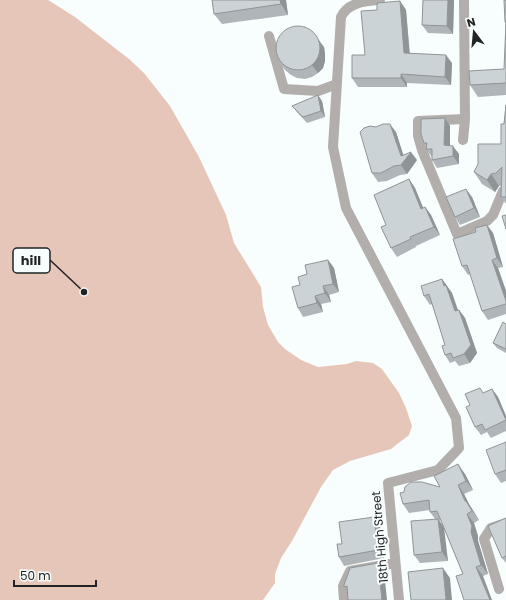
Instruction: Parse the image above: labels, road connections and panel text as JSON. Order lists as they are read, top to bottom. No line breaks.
{"streets":{"street":["18th High Street"]},"places":["hill"],"scale_bar":"50 m","north":"top"}
